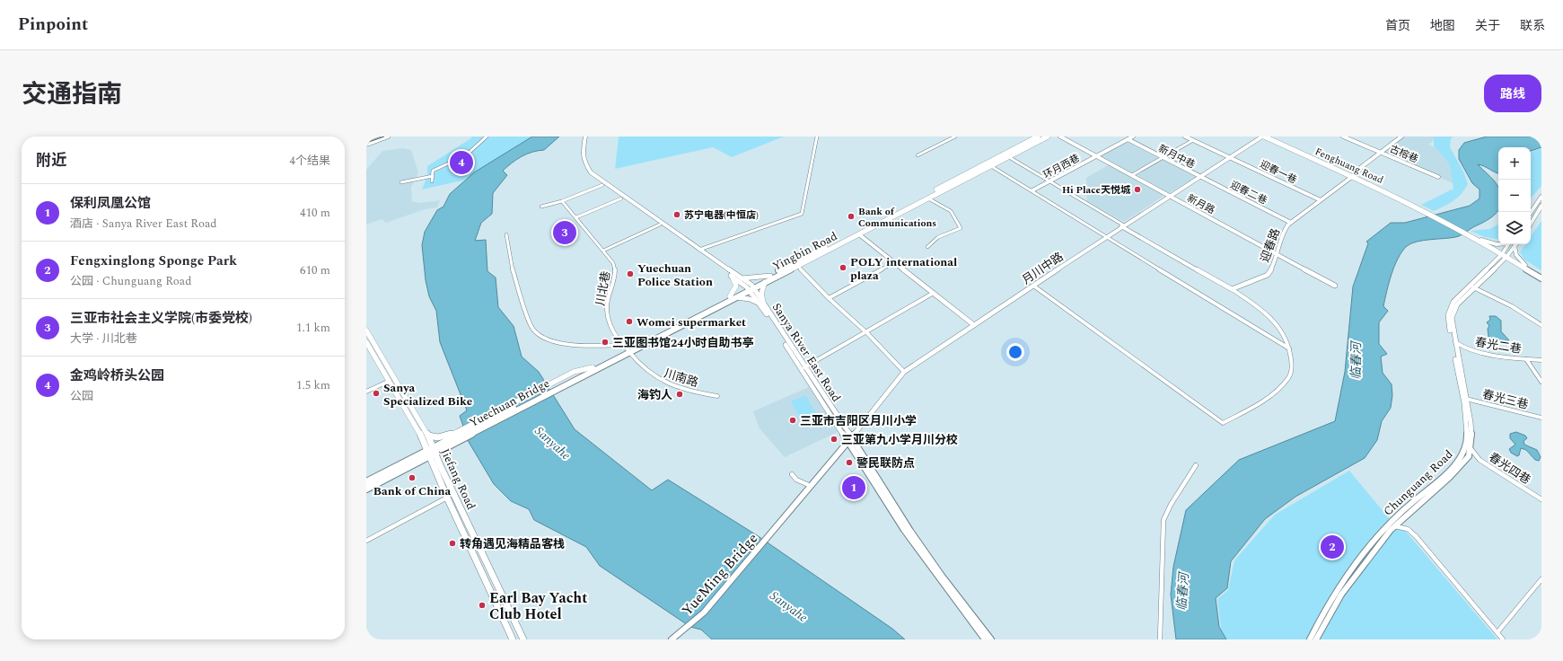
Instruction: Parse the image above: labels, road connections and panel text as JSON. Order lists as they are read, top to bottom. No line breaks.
{"streets":{"highway":["Fenghuang Road","Yingbin Road","Yuechuan Bridge"],"main road":["古榕巷","新月中巷","环月西巷","迎春一巷","迎春二巷","新月路","迎春路","月川中路","Sanya River East Road","Jiefang Road","Chunguang Road","YueMing Bridge"],"street":["川北巷","春光二巷","川南路","春光三巷","春光四巷"]},"crossings":[["古榕巷","迎春路"],["新月中巷","环月西巷"],["新月中巷","迎春二巷"],["新月中巷","月川中路"],["Fenghuang Road","迎春路"],["Fenghuang Road","月川中路"],["环月西巷","新月路"],["迎春一巷","迎春路"],["迎春一巷","月川中路"],["迎春二巷","迎春路"],["迎春二巷","月川中路"],["新月路","迎春路"],["新月路","月川中路"],["Yingbin Road","川北巷"],["Yingbin Road","Sanya River East Road"],["Yingbin Road","川南路"],["Yingbin Road","Yuechuan Bridge"],["月川中路","Sanya River East Road"],["月川中路","YueMing Bridge"],["川北巷","川南路"],["春光二巷","Chunguang Road"],["春光三巷","Chunguang Road"],["春光四巷","Chunguang Road"]],"water":["临春河","Sanyahe"],"places":["Hi Place天悦城","苏宁电器(中恒店)","Bank of Communications","POLY international plaza","Yuechuan Police Station","Womei supermarket","三亚图书馆24小时自助书亭","Sanya Specialized Bike","海钓人","三亚市吉阳区月川小学","三亚第九小学月川分校","警民联防点","Bank of China","转角遇见海精品客栈","Earl Bay Yacht Club Hotel"],"page":{"header":"Pinpoint","nav":["首页","地图","关于","联系"],"title":"交通指南","buttons":"路线","heading":["附近","4个结果"],"map_buttons":["+","−"],"pins":["4","3","1","2"],"list":[{"mark":"1","name":"保利凤凰公馆","note":"酒店 · Sanya River East Road","value":"410 m"},{"mark":"2","name":"Fengxinglong Sponge Park","note":"公园 · Chunguang Road","value":"610 m"},{"mark":"3","name":"三亚市社会主义学院(市委党校)","note":"大学 · 川北巷","value":"1.1 km"},{"mark":"4","name":"金鸡岭桥头公园","note":"公园","value":"1.5 km"}]}}
